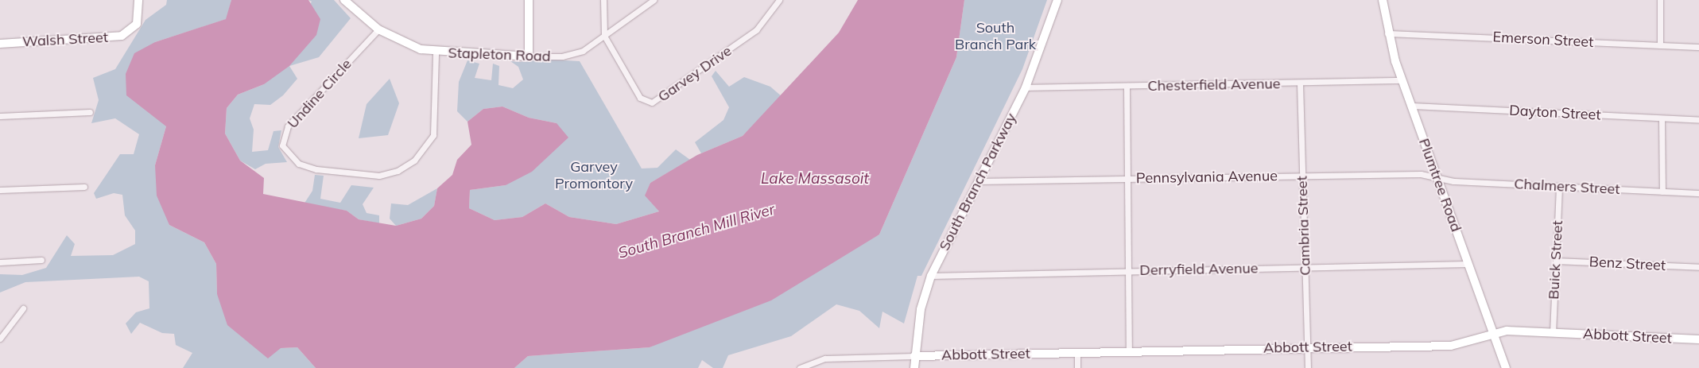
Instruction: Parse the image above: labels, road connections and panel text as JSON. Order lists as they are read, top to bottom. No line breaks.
{"streets":{"street":["Walsh Street","Emerson Street","Stapleton Road","Garvey Drive","Chesterfield Avenue","Undine Circle","Dayton Street","Pennsylvania Avenue","South Branch Parkway","Plumtree Road","Chalmers Street","Cambria Street","Buick Street","Benz Street","Derryfield Avenue","Abbott Street"]},"crossings":[["Emerson Street","Plumtree Road"],["Stapleton Road","Garvey Drive"],["Stapleton Road","Undine Circle"],["Chesterfield Avenue","South Branch Parkway"],["Chesterfield Avenue","Plumtree Road"],["Chesterfield Avenue","Cambria Street"],["Dayton Street","Plumtree Road"],["Pennsylvania Avenue","South Branch Parkway"],["Pennsylvania Avenue","Plumtree Road"],["Pennsylvania Avenue","Chalmers Street"],["Pennsylvania Avenue","Cambria Street"],["South Branch Parkway","Derryfield Avenue"],["South Branch Parkway","Abbott Street"],["Plumtree Road","Chalmers Street"],["Plumtree Road","Derryfield Avenue"],["Plumtree Road","Abbott Street"],["Chalmers Street","Buick Street"],["Cambria Street","Derryfield Avenue"],["Cambria Street","Abbott Street"],["Buick Street","Benz Street"],["Buick Street","Abbott Street"]],"water":["Lake Massasoit","South Branch Mill River"],"parks":["South Branch Park","Garvey Promontory"]}
